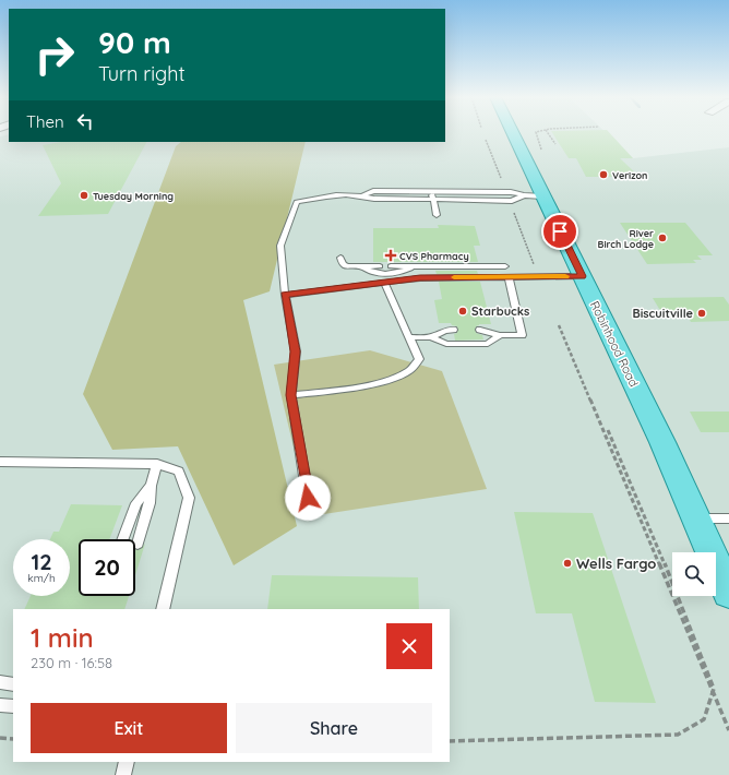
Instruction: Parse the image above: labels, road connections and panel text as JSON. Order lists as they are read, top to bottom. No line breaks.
{"streets":{"main road":["Robinhood Road"]},"places":{"other":["Verizon","Tuesday Morning","River Birch Lodge","Starbucks","Biscuitville","Wells Fargo"],"health":["CVS Pharmacy"]},"page":{"turn":["90 m","Turn right"],"then":"Then","speed":"12 km/h","limit":"20","heading":["1 min","230 m · 16:58"],"buttons":["Exit","Share"]}}
